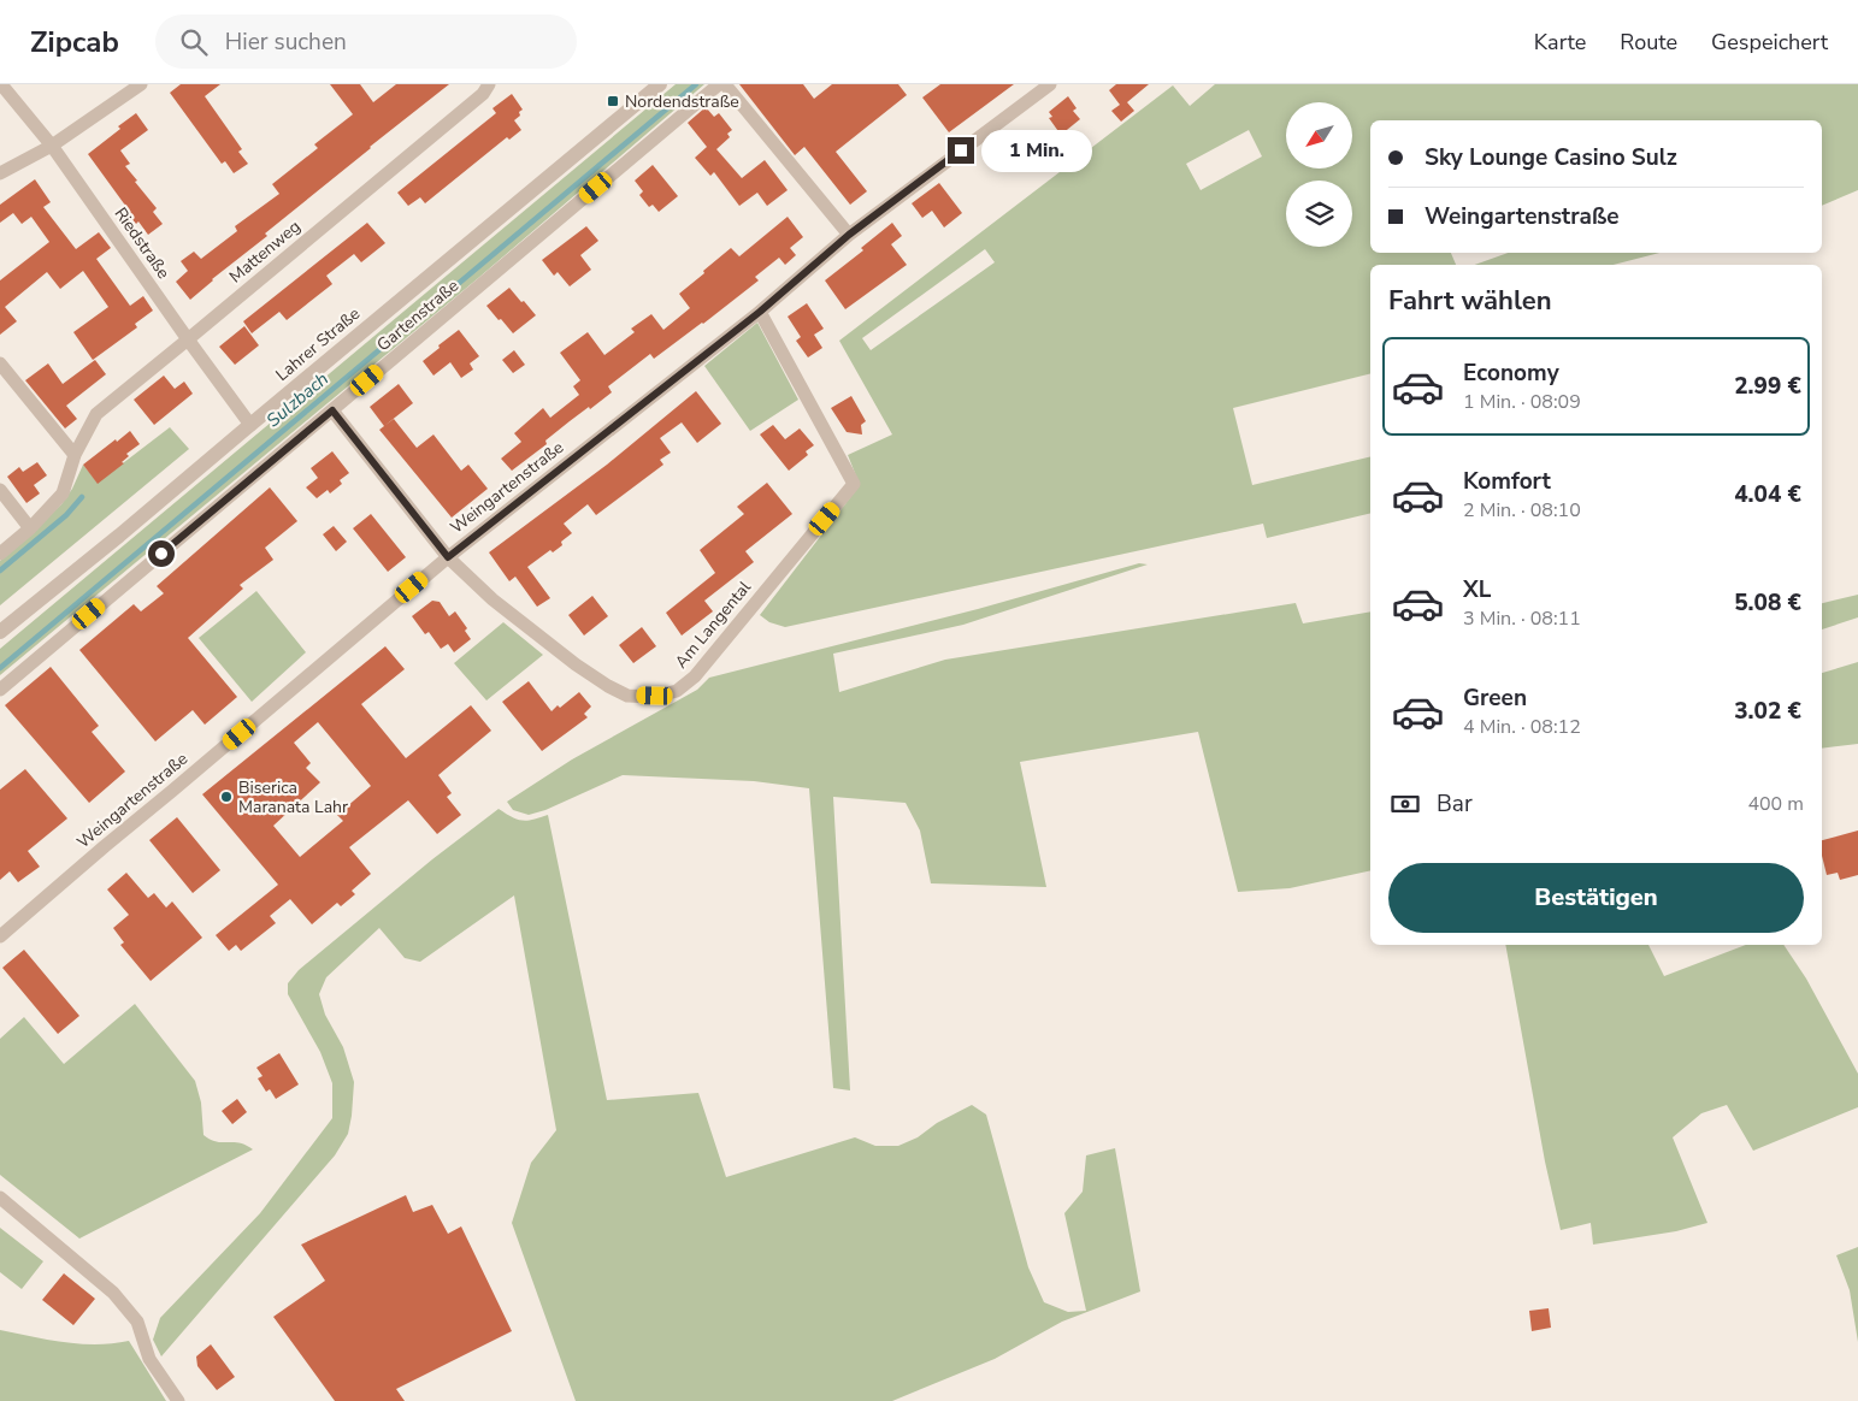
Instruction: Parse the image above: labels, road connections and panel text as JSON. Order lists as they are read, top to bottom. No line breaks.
{"streets":{"street":["Riedstraße","Mattenweg","Gartenstraße","Lahrer Straße","Weingartenstraße","Am Langental"]},"crossings":[["Riedstraße","Mattenweg"],["Riedstraße","Lahrer Straße"],["Gartenstraße","Am Langental"],["Weingartenstraße","Am Langental"]],"water":["Sulzbach"],"places":{"transit":["Nordendstraße"],"other":["Biserica Maranata Lahr"]},"north":"bottom left","page":{"header":"Zipcab","search":"Hier suchen","nav":["Karte","Route","Gespeichert"],"banner":["Sky Lounge Casino Sulz","Weingartenstraße"],"bubble":"1 Min.","heading":"Fahrt wählen","list":[{"name":"Economy","note":"1 Min. · 08:09","value":"2.99 €"},{"name":"Komfort","note":"2 Min. · 08:10","value":"4.04 €"},{"name":"XL","note":"3 Min. · 08:11","value":"5.08 €"},{"name":"Green","note":"4 Min. · 08:12","value":"3.02 €"}],"pay":["Bar","400 m"],"buttons":"Bestätigen"}}
